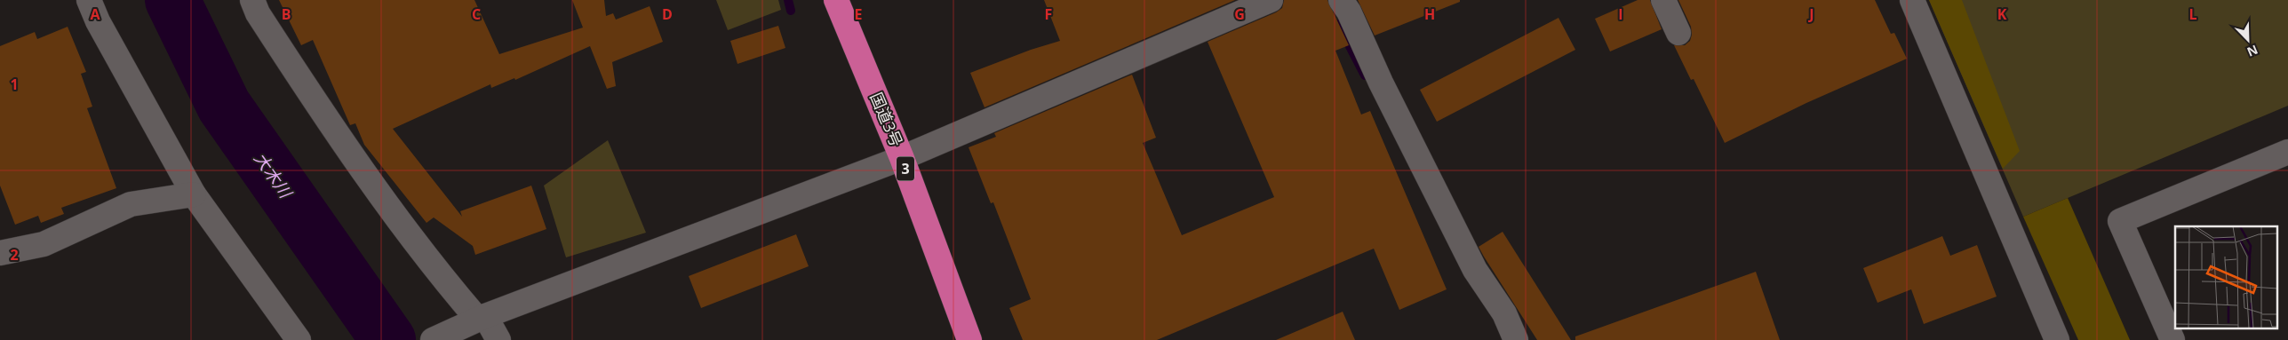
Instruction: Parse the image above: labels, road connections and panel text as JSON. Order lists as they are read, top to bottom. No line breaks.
{"streets":{"highway":["国道3号","3"]},"water":["大木川"],"north":"bottom right","grid":{"columns":["A","B","C","D","E","F","G","H","I","J","K","L"],"rows":["1","2"]}}
